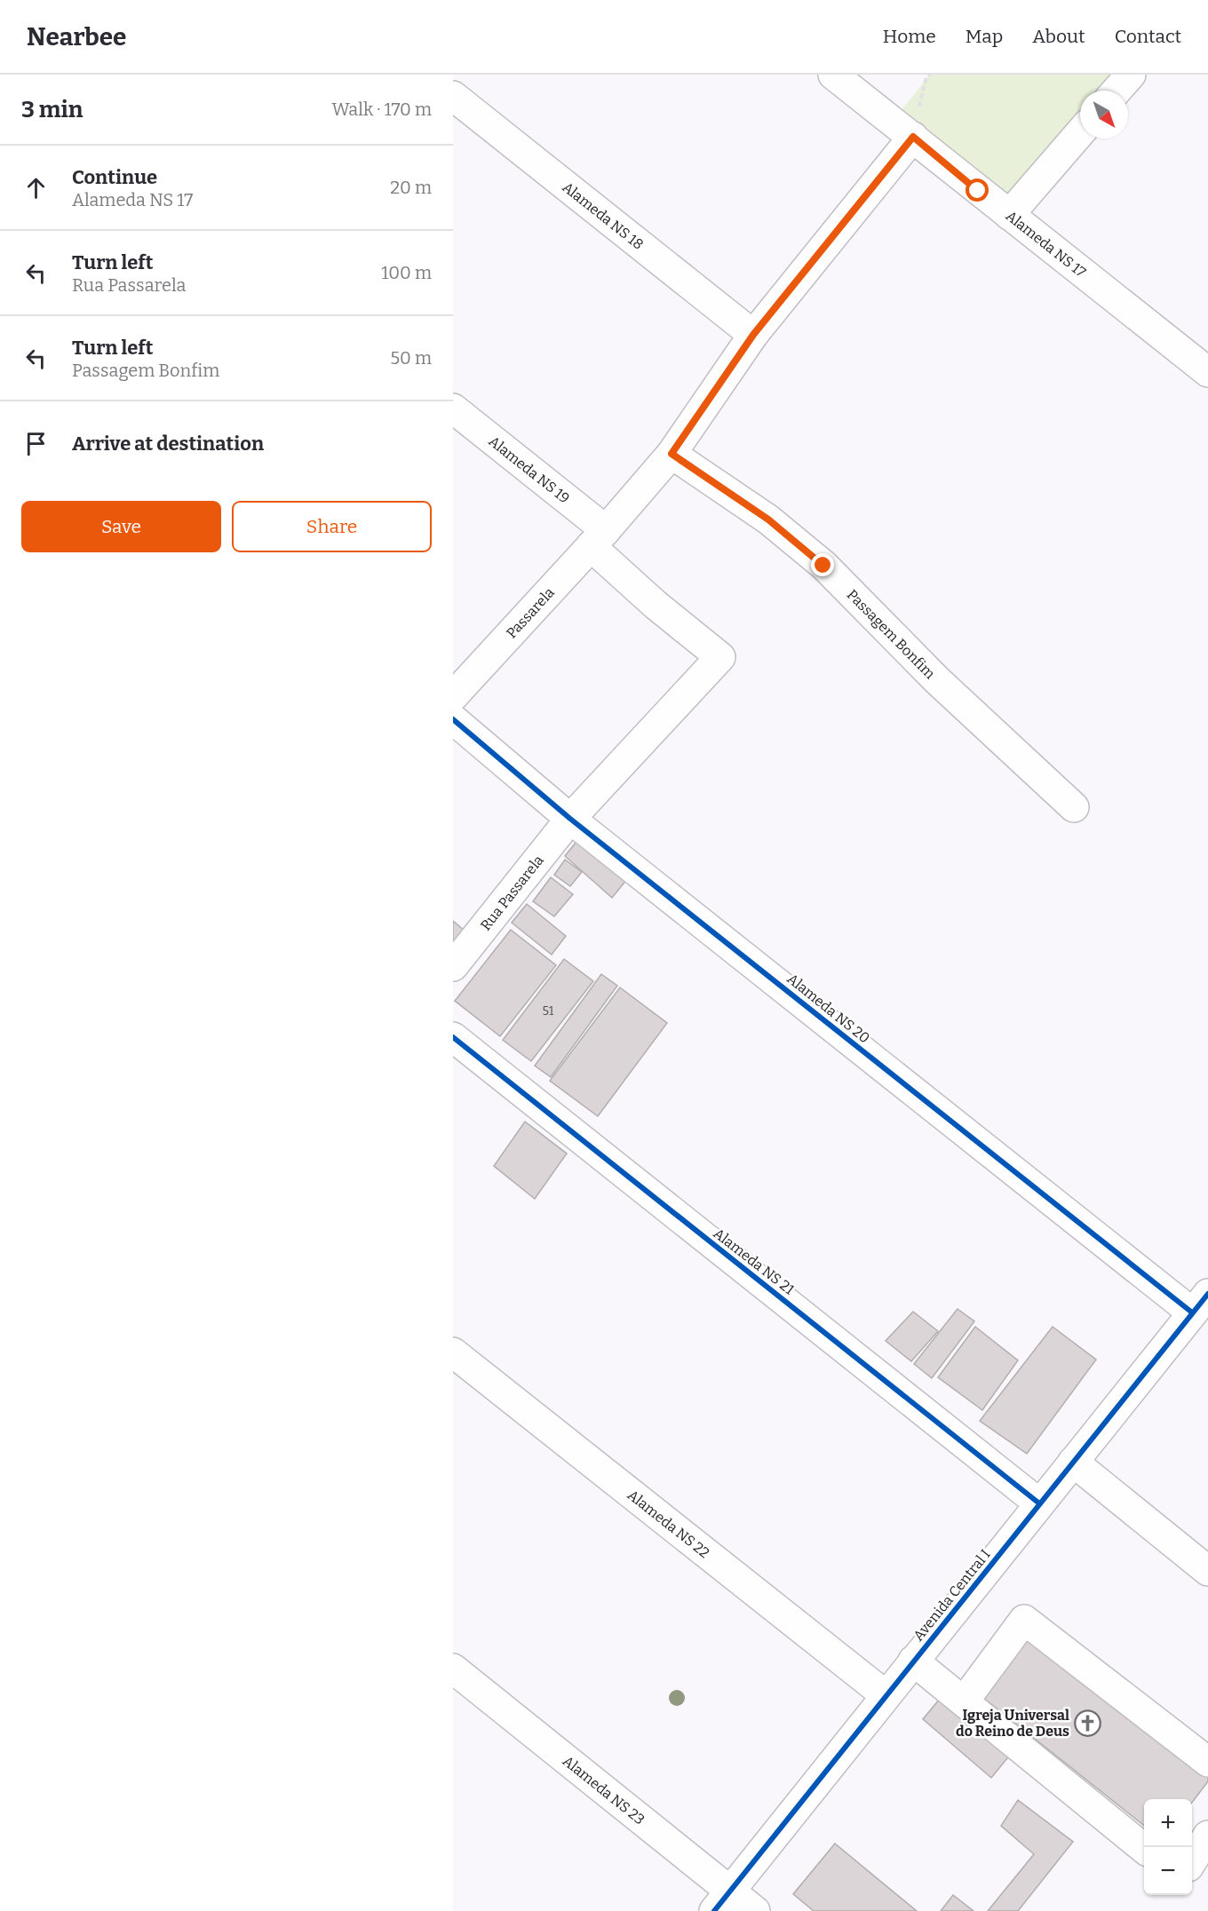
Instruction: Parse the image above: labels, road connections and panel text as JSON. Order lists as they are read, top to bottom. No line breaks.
{"streets":{"street":["Alameda NS 18","Alameda NS 17","Alameda NS 19","Passarela","Passagem Bonfim","Rua Passarela","Alameda NS 20","Alameda NS 21","Alameda NS 22","Avenida Central I","Alameda NS 23"]},"crossings":[["Alameda NS 19","Passarela"],["Alameda NS 19","Rua Passarela"],["Alameda NS 19","Alameda NS 20"],["Rua Passarela","Alameda NS 20"],["Alameda NS 20","Avenida Central I"],["Alameda NS 21","Avenida Central I"],["Alameda NS 22","Avenida Central I"],["Avenida Central I","Alameda NS 23"]],"places":{"church":["Igreja Universal do Reino de Deus"]},"house_numbers":["51"],"north":"bottom right","page":{"header":"Nearbee","nav":["Home","Map","About","Contact"],"heading":["3 min","Walk · 170 m"],"list":[["Continue","Alameda NS 17","20 m"],["Turn left","Rua Passarela","100 m"],["Turn left","Passagem Bonfim","50 m"],"Arrive at destination"],"buttons":["Save","Share"],"map_buttons":["+","−"]}}
